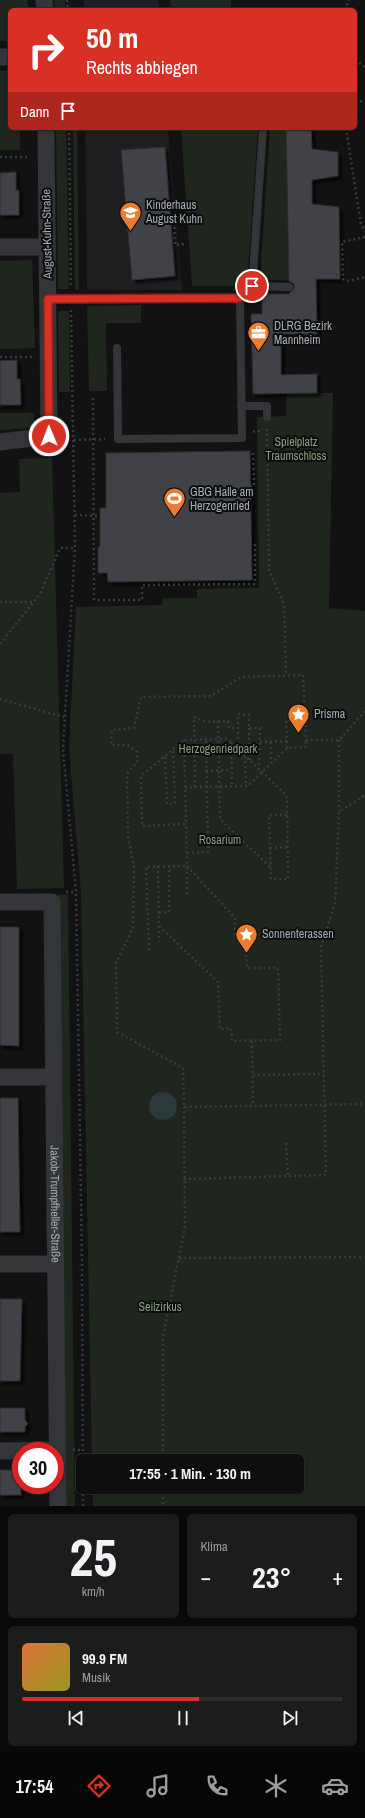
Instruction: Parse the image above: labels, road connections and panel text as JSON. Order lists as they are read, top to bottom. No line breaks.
{"streets":{"street":["August-Kuhn-Straße","Jakob-Trumpfheller-Straße"]},"parks":["Spielplatz Traumschloss","Herzogenriedpark","Rosarium","Seilzirkus"],"places":{"school or university":["Kinderhaus August Kuhn"],"office":["DLRG Bezirk Mannheim"],"sports":["GBG Halle am Herzogenried"],"place":["Prisma","Sonnenterassen"]},"page":{"turn":["50 m","Rechts abbiegen"],"then":"Dann","limit":"30","trip":"17:55 · 1 Min. · 130 m","tile":[["25","km/h"],"Klima"],"heat":["−","23°","+"],"song":["99.9 FM","Musik"],"tabs":"17:54"}}
